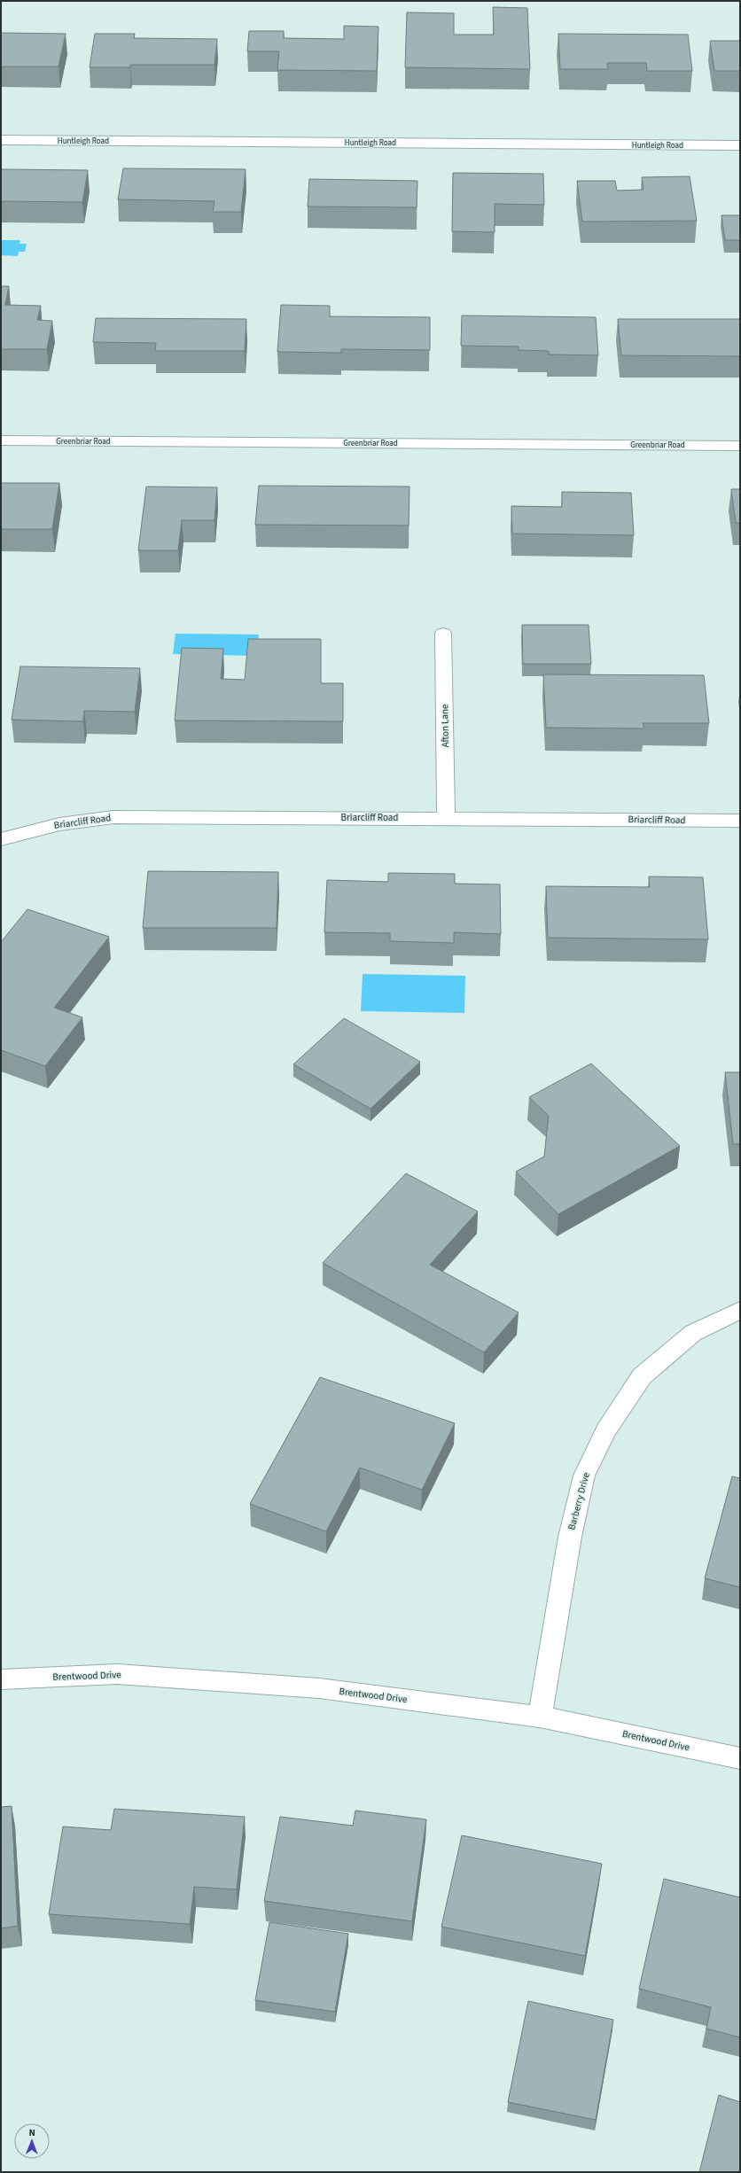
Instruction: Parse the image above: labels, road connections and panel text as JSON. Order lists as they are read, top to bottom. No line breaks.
{"streets":{"street":["Huntleigh Road","Greenbriar Road","Afton Lane","Briarcliff Road","Barberry Drive","Brentwood Drive"]},"crossings":[["Afton Lane","Briarcliff Road"],["Barberry Drive","Brentwood Drive"]],"north":"top"}
